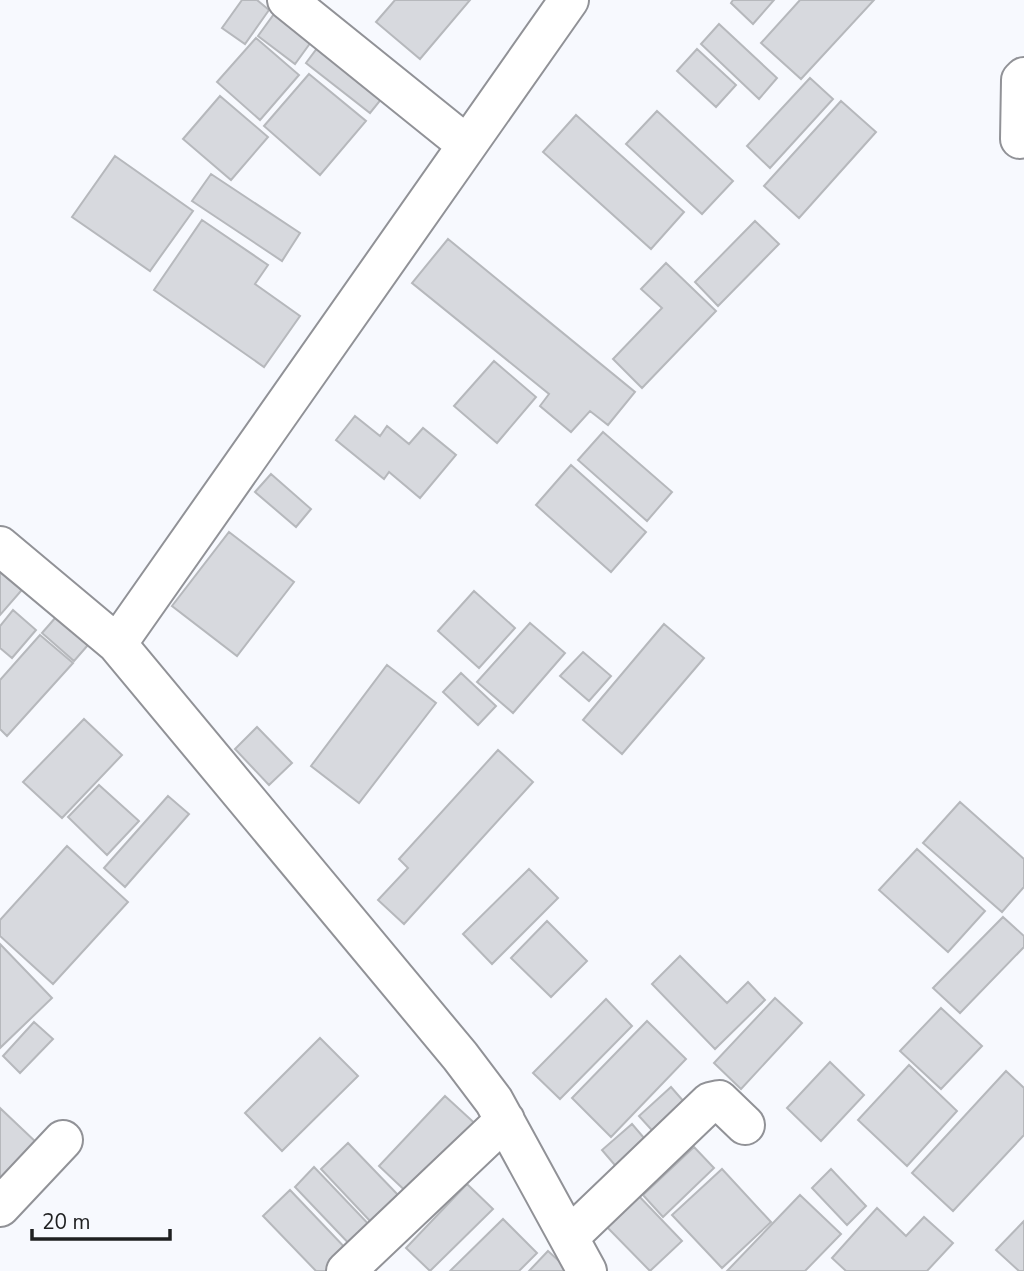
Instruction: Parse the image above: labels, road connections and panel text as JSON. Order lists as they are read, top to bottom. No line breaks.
{"scale_bar":"20 m"}
